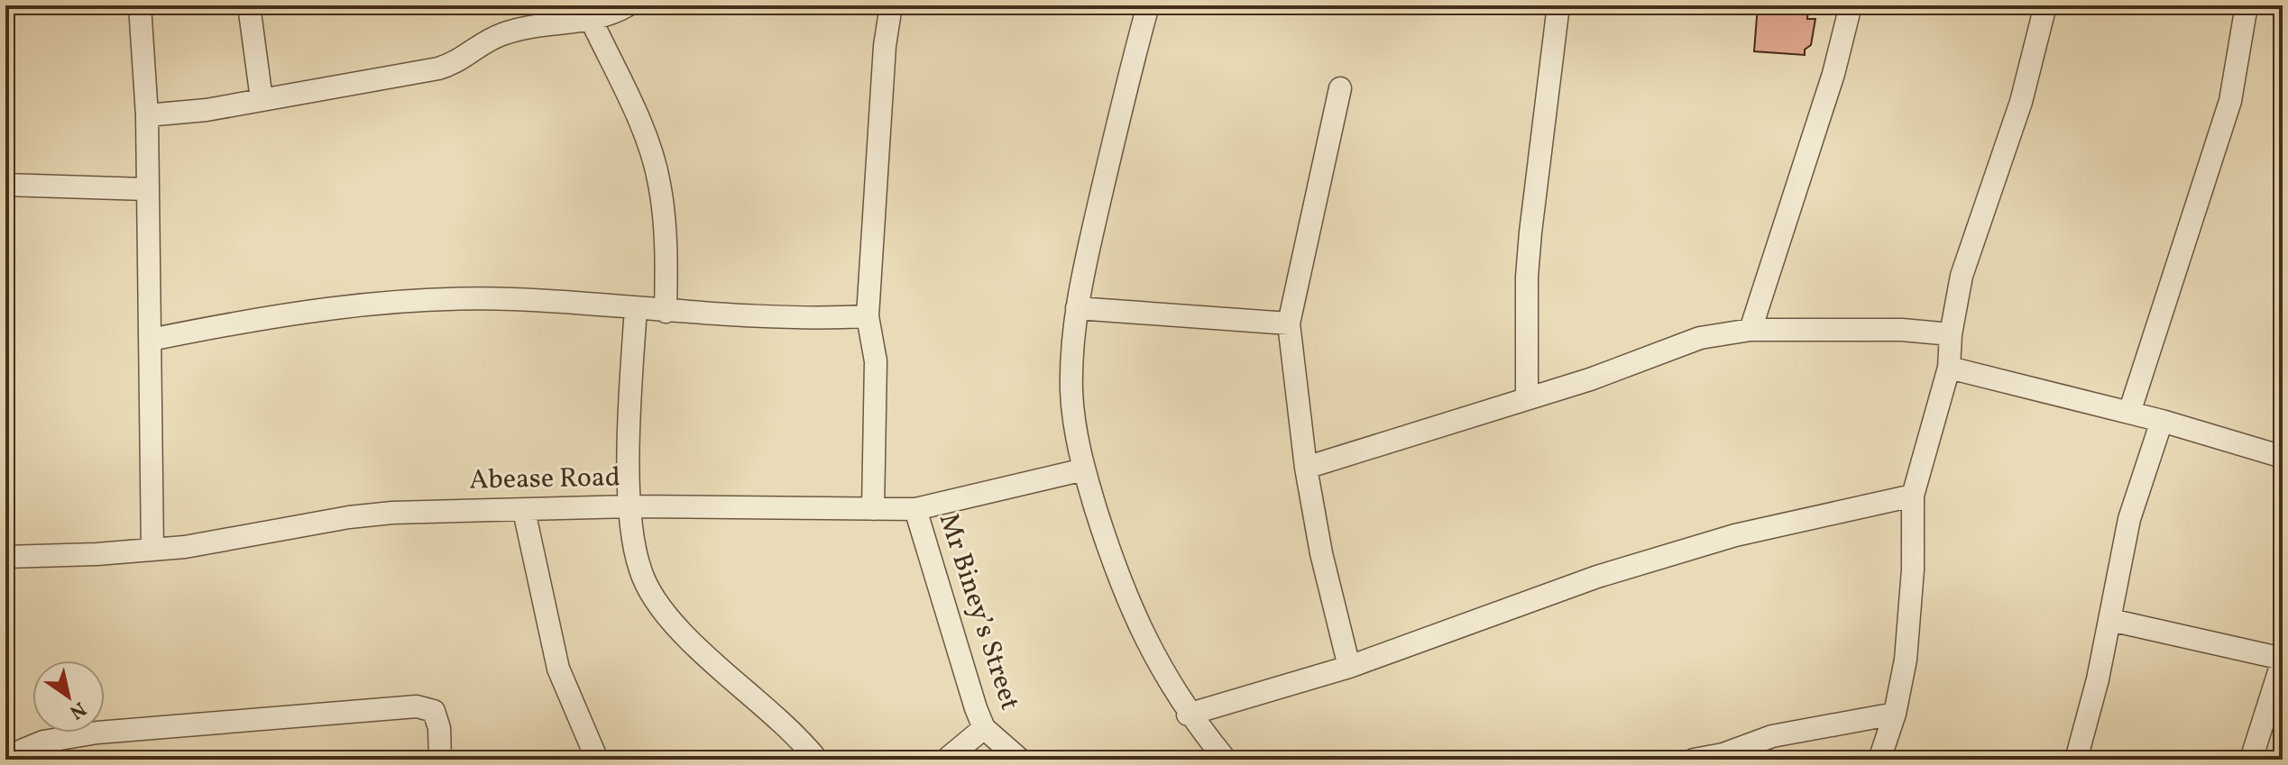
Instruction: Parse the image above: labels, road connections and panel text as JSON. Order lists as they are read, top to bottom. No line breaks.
{"streets":{"street":["Abease Road","Mr Biney’s Street"]},"crossings":[["Abease Road","Mr Biney’s Street"]],"north":"bottom right"}
